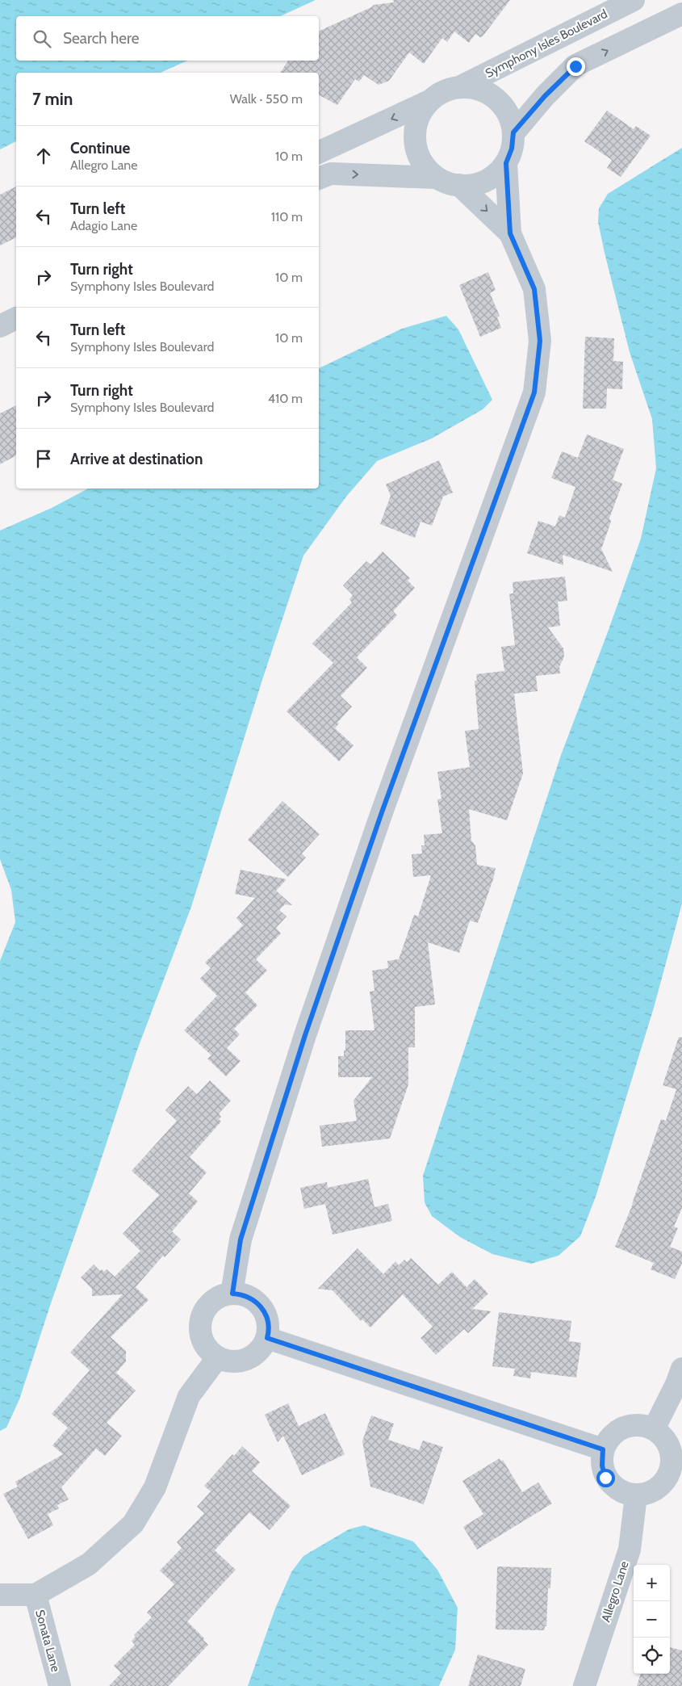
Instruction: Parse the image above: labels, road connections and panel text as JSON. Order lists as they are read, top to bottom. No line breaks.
{"streets":{"street":["Symphony Isles Boulevard","Allegro Lane","Sonata Lane"]},"page":{"search":"Search here","heading":["7 min","Walk · 550 m"],"list":[["Continue","Allegro Lane","10 m"],["Turn left","Adagio Lane","110 m"],["Turn right","Symphony Isles Boulevard","10 m"],["Turn left","Symphony Isles Boulevard","10 m"],["Turn right","Symphony Isles Boulevard","410 m"],"Arrive at destination"],"map_buttons":["+","−"]}}
